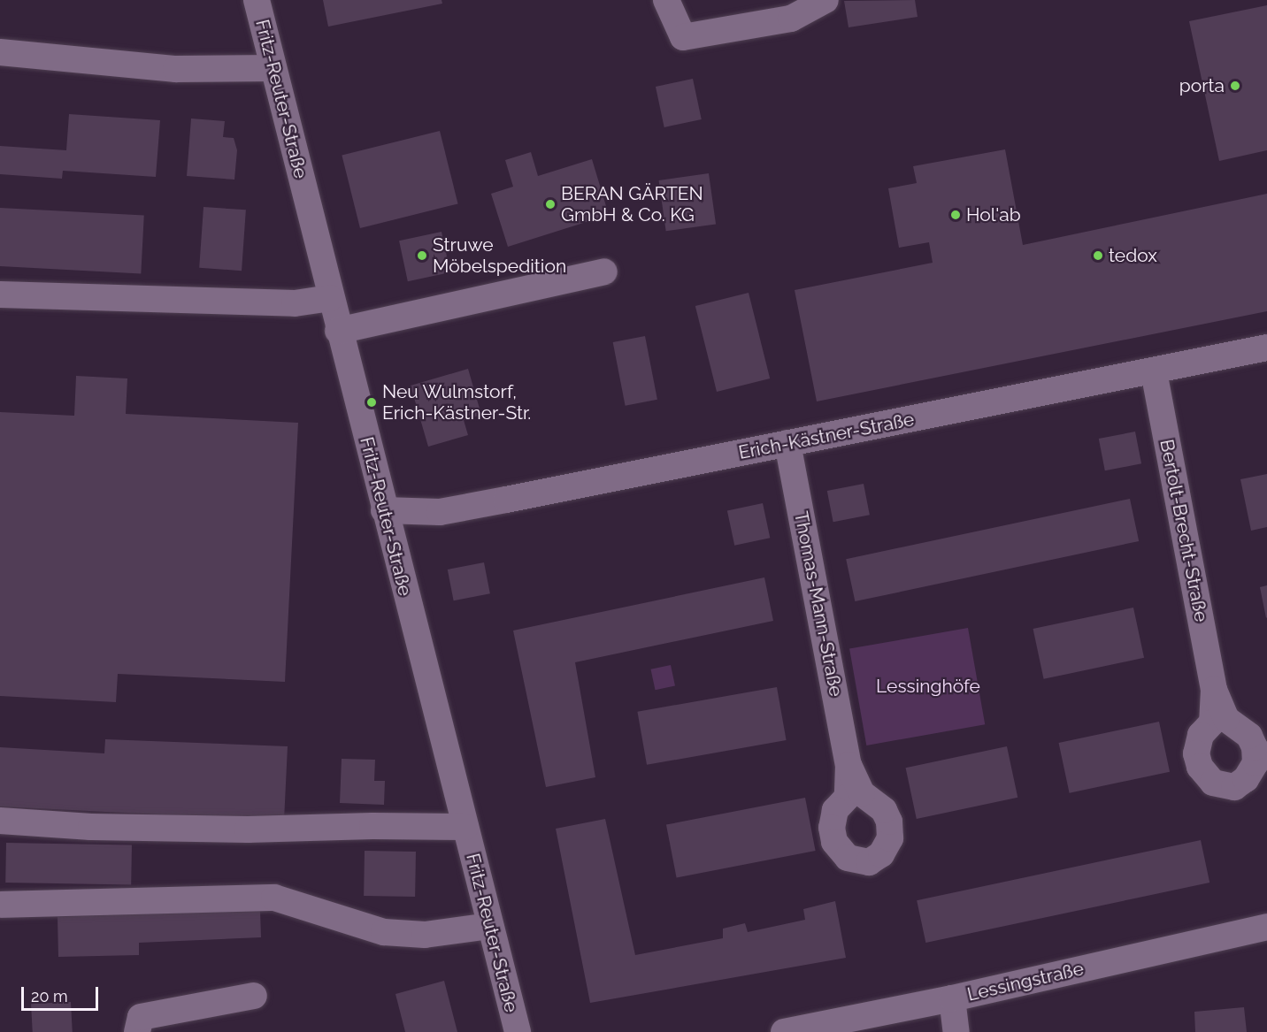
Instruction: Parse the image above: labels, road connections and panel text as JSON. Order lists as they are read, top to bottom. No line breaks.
{"streets":{"street":["Fritz-Reuter-Straße","Erich-Kästner-Straße","Bertolt-Brecht-Straße","Thomas-Mann-Straße","Lessingstraße"]},"crossings":[["Fritz-Reuter-Straße","Erich-Kästner-Straße"],["Erich-Kästner-Straße","Bertolt-Brecht-Straße"],["Erich-Kästner-Straße","Thomas-Mann-Straße"]],"parks":["Lessinghöfe"],"places":["porta","BERAN GÄRTEN GmbH & Co. KG","Hol'ab","Struwe Möbelspedition","tedox","Neu Wulmstorf, Erich-Kästner-Str."],"scale_bar":"20 m"}
